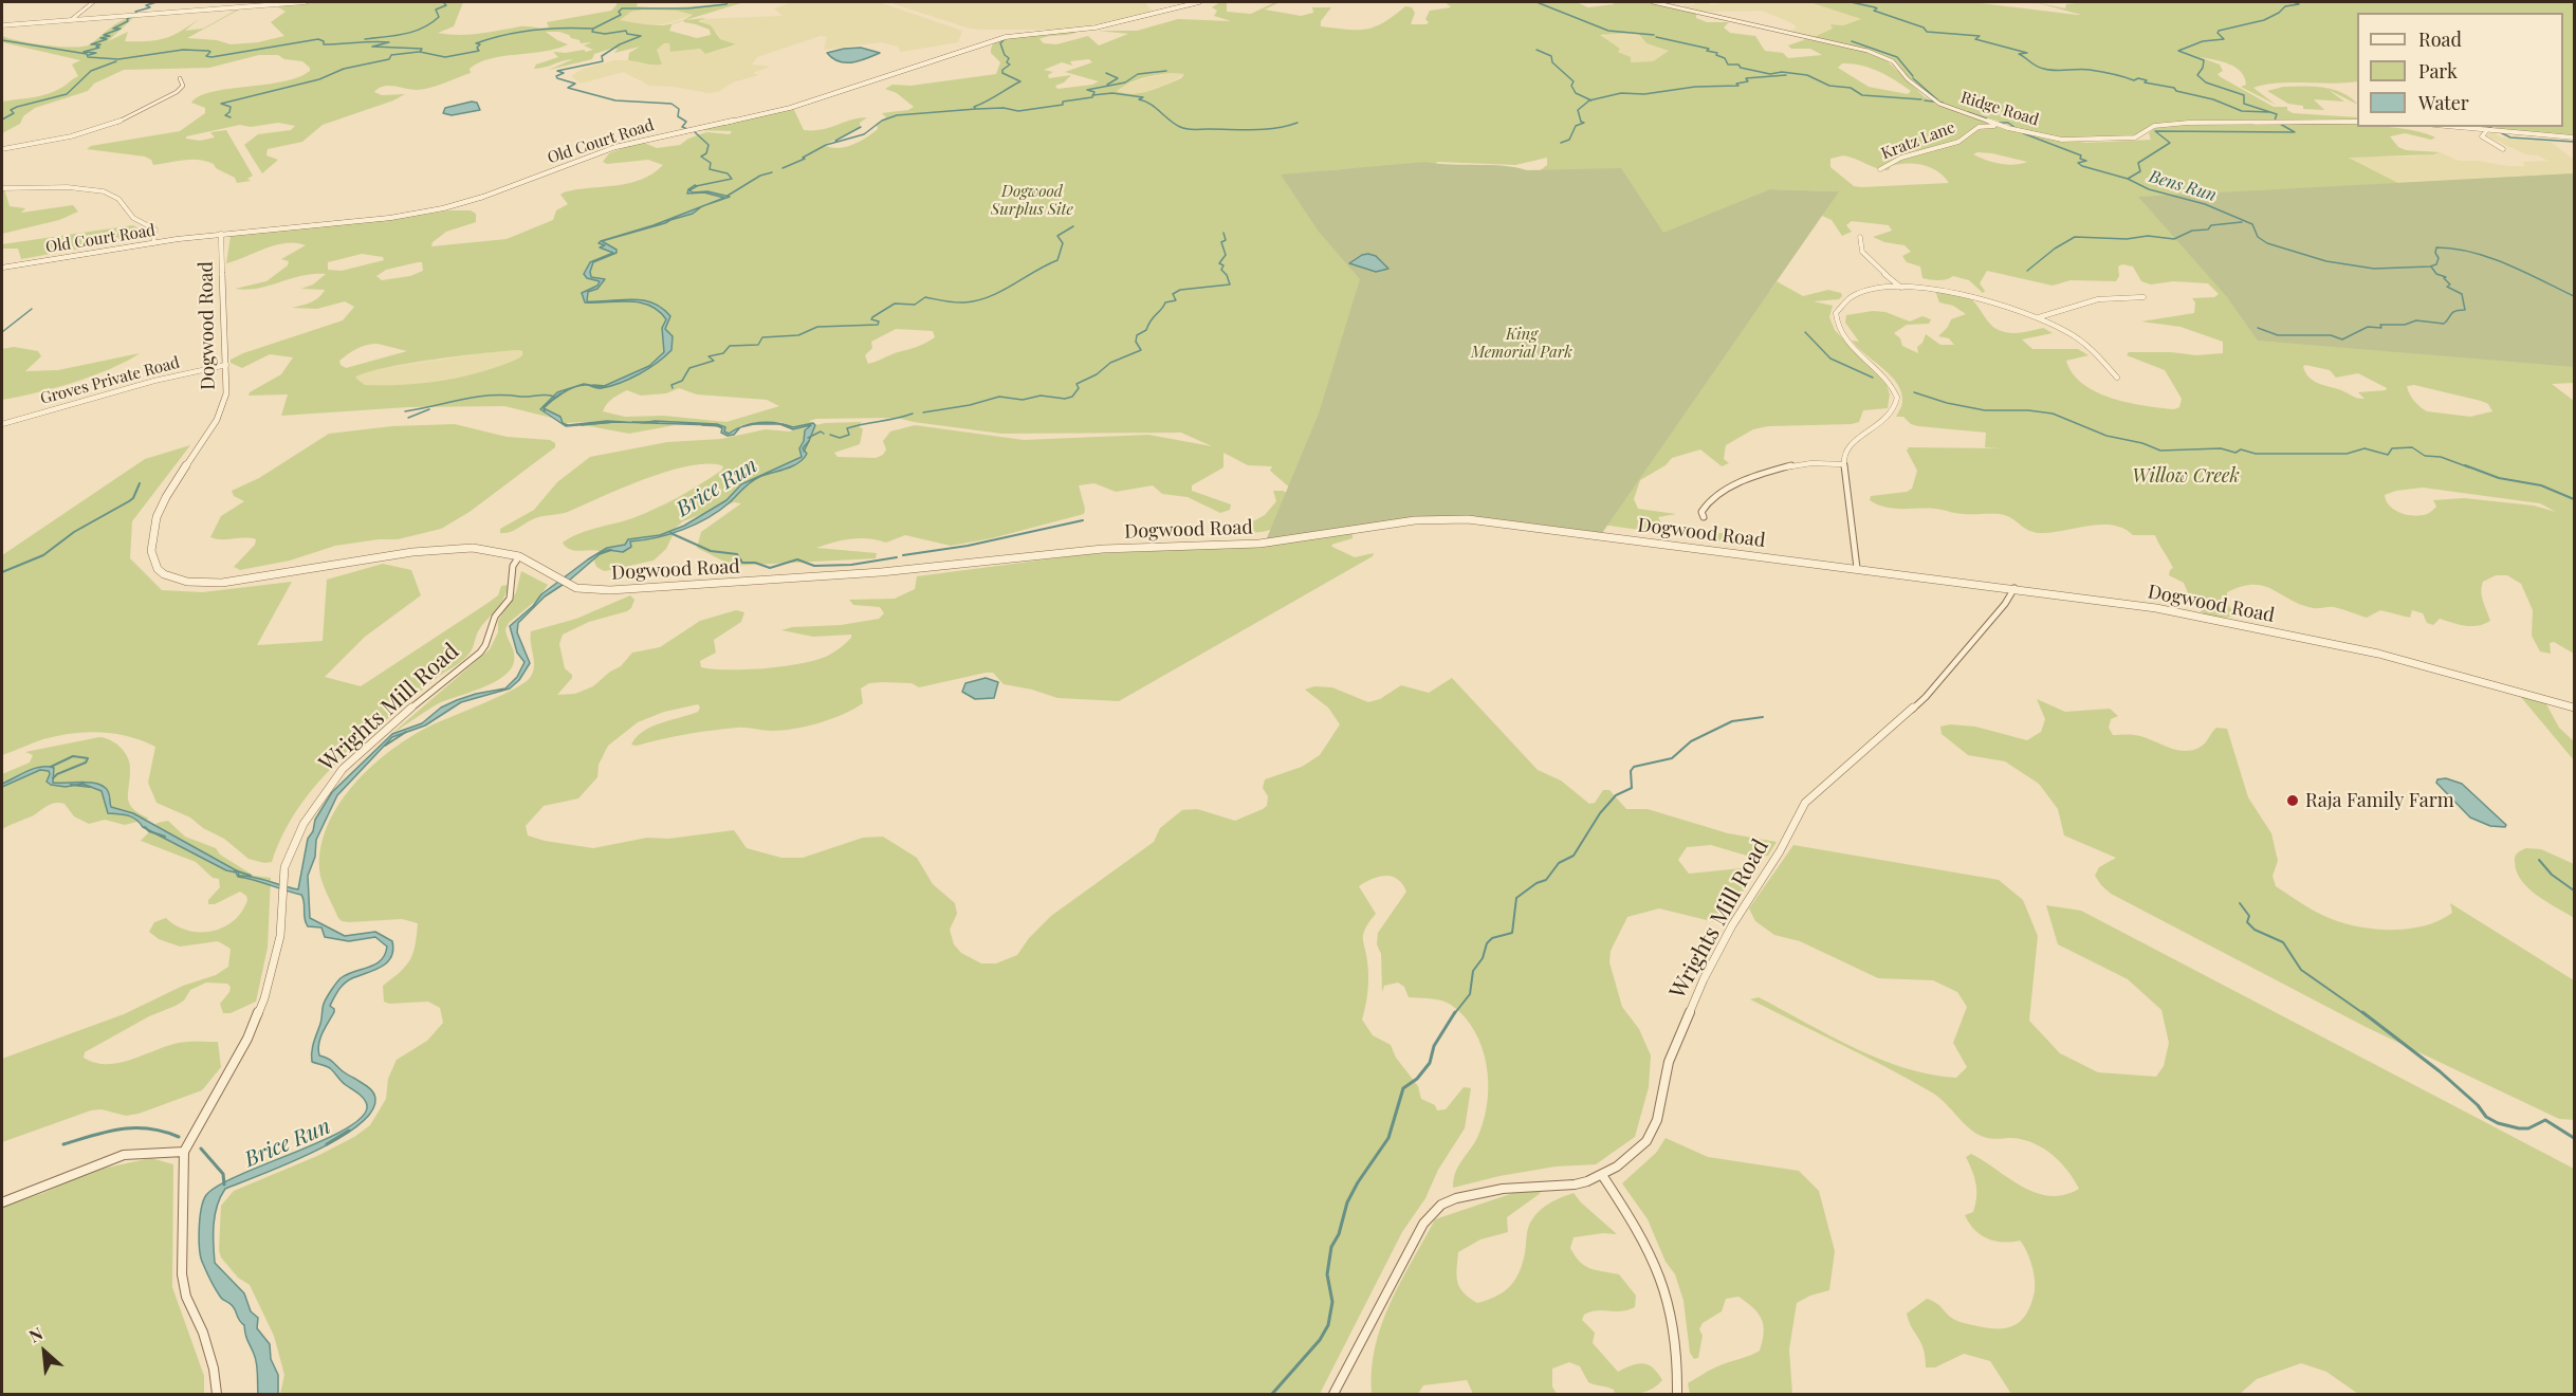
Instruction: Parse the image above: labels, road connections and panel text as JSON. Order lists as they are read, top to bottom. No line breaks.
{"streets":{"main road":["Old Court Road"],"street":["Ridge Road","Kratz Lane","Dogwood Road","Groves Private Road","Wrights Mill Road"]},"crossings":[["Ridge Road","Kratz Lane"],["Old Court Road","Dogwood Road"],["Dogwood Road","Groves Private Road"],["Dogwood Road","Wrights Mill Road"]],"water":["Bens Run","Brice Run"],"parks":["Dogwood Surplus Site","King Memorial Park","Willow Creek"],"places":["Raja Family Farm"],"legend":["Road","Park","Water"],"north":"top left"}
